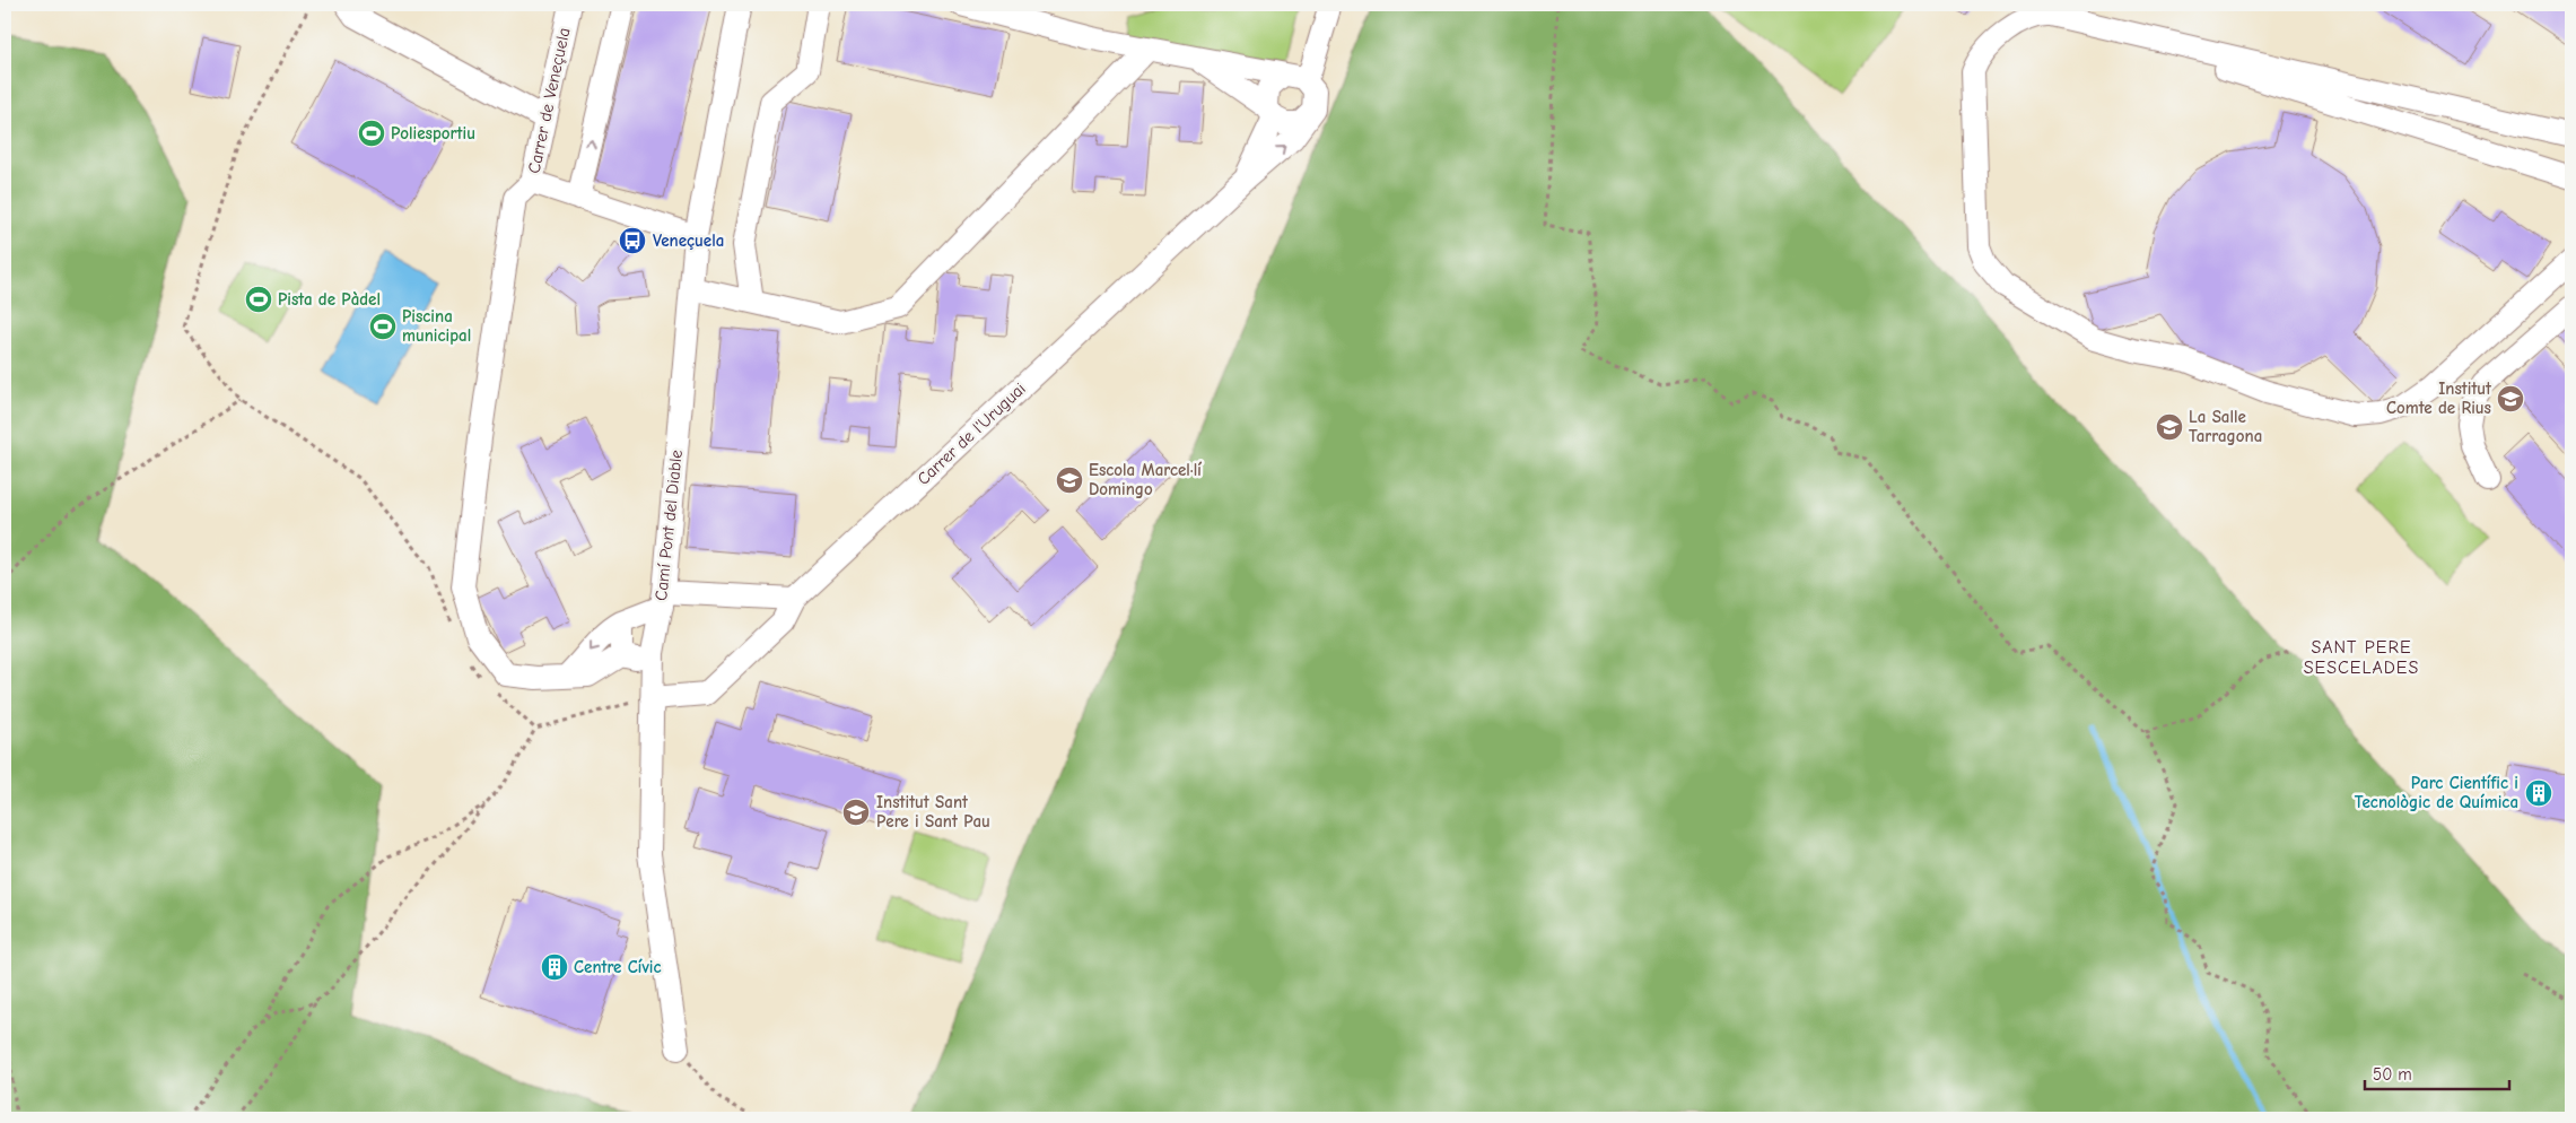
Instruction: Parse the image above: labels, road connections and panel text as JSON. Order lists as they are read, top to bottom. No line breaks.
{"streets":{"street":["Carrer de Veneçuela","Carrer de l'Uruguai","Camí Pont del Diable"]},"crossings":[["Carrer de Veneçuela","Camí Pont del Diable"],["Carrer de l'Uruguai","Camí Pont del Diable"]],"districts":["SANT PERE SESCELADES"],"places":{"sports":["Poliesportiu","Pista de Pàdel","Piscina municipal"],"bus stop":["Veneçuela"],"school or university":["Institut Comte de Rius","La Salle Tarragona","Escola Marcel·lí Domingo","Institut Sant Pere i Sant Pau"],"building":["Parc Científic i Tecnològic de Química","Centre Cívic"]},"scale_bar":"50 m"}
